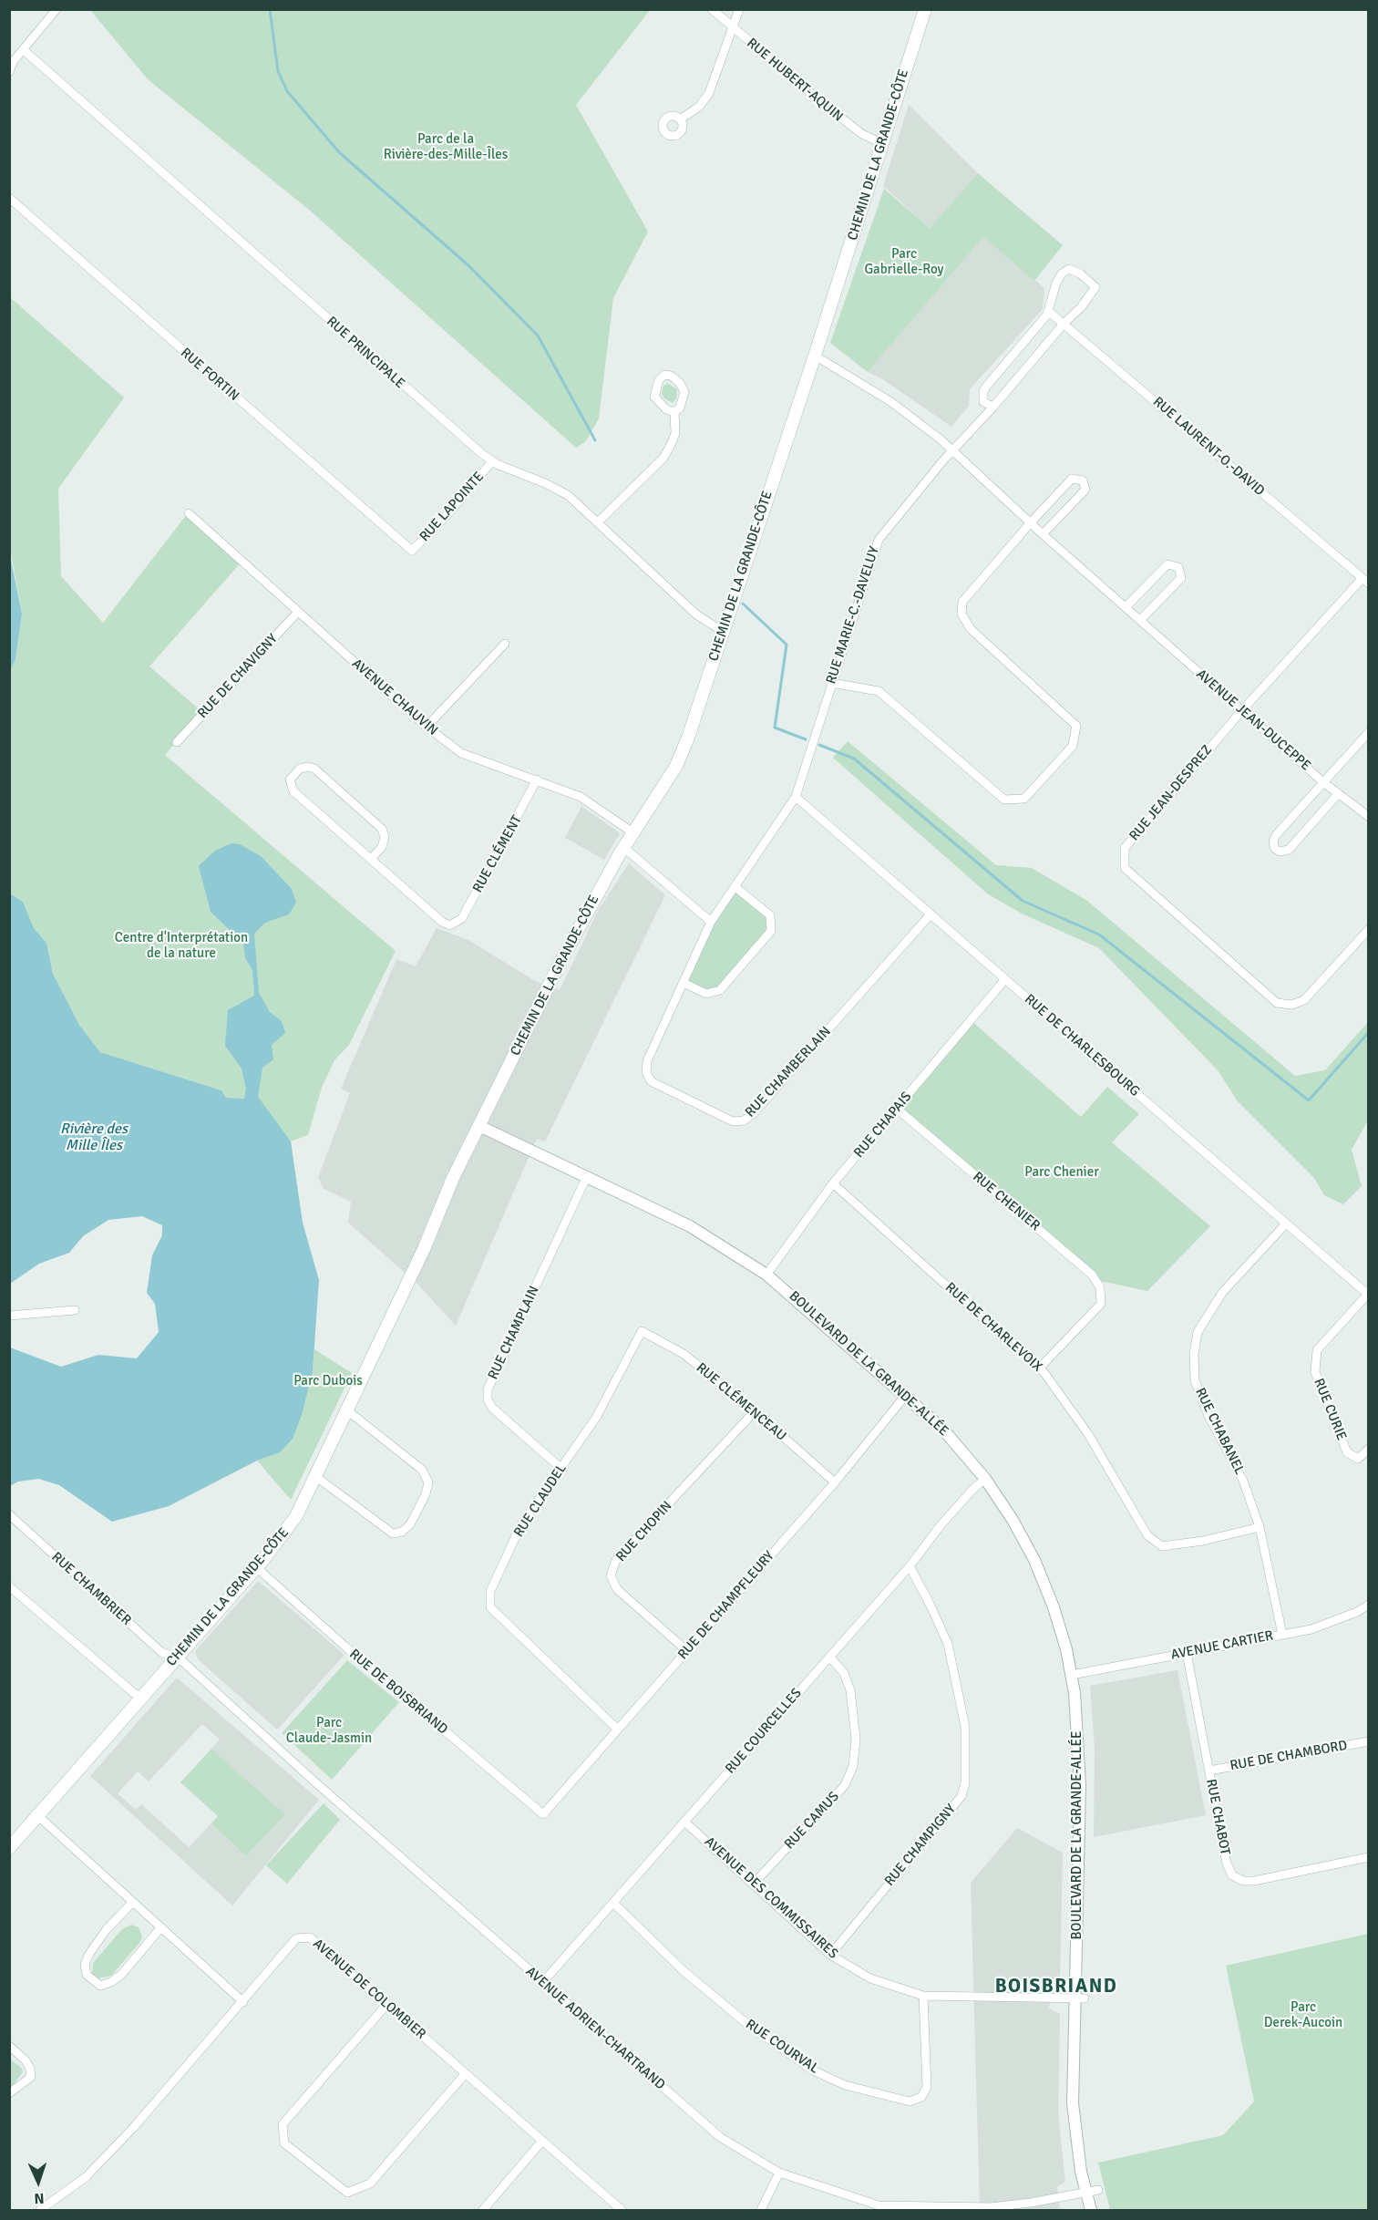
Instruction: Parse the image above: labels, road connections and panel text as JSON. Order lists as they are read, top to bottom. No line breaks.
{"streets":{"main road":["CHEMIN DE LA GRANDE-CÔTE"],"street":["RUE HUBERT-AQUIN","RUE PRINCIPALE","RUE FORTIN","RUE LAURENT-O.-DAVID","RUE LAPOINTE","RUE MARIE-C.-DAVELUY","RUE DE CHAVIGNY","AVENUE CHAUVIN","AVENUE JEAN-DUCEPPE","RUE JEAN-DESPREZ","RUE CLÉMENT","RUE DE CHARLESBOURG","RUE CHAMBERLAIN","RUE CHAPAIS","RUE CHENIER","RUE DE CHARLEVOIX","RUE CHAMPLAIN","BOULEVARD DE LA GRANDE-ALLÉE","RUE CLÉMENCEAU","RUE CURIE","RUE CHABANEL","RUE CLAUDEL","RUE CHOPIN","RUE CHAMBRIER","RUE DE CHAMPFLEURY","AVENUE CARTIER","RUE DE BOISBRIAND","RUE COURCELLES","RUE DE CHAMBORD","RUE CHABOT","RUE CAMUS","RUE CHAMPIGNY","AVENUE DES COMMISSAIRES","AVENUE DE COLOMBIER","AVENUE ADRIEN-CHARTRAND","RUE COURVAL"]},"crossings":[["RUE HUBERT-AQUIN","CHEMIN DE LA GRANDE-CÔTE"],["CHEMIN DE LA GRANDE-CÔTE","RUE PRINCIPALE"],["CHEMIN DE LA GRANDE-CÔTE","AVENUE CHAUVIN"],["CHEMIN DE LA GRANDE-CÔTE","AVENUE JEAN-DUCEPPE"],["CHEMIN DE LA GRANDE-CÔTE","BOULEVARD DE LA GRANDE-ALLÉE"],["CHEMIN DE LA GRANDE-CÔTE","RUE CHAMBRIER"],["CHEMIN DE LA GRANDE-CÔTE","RUE DE BOISBRIAND"],["CHEMIN DE LA GRANDE-CÔTE","AVENUE ADRIEN-CHARTRAND"],["RUE PRINCIPALE","RUE LAPOINTE"],["RUE FORTIN","RUE LAPOINTE"],["RUE LAURENT-O.-DAVID","RUE MARIE-C.-DAVELUY"],["RUE LAURENT-O.-DAVID","RUE JEAN-DESPREZ"],["RUE MARIE-C.-DAVELUY","AVENUE JEAN-DUCEPPE"],["RUE MARIE-C.-DAVELUY","RUE DE CHARLESBOURG"],["RUE MARIE-C.-DAVELUY","RUE CHAMBERLAIN"],["RUE DE CHAVIGNY","AVENUE CHAUVIN"],["AVENUE CHAUVIN","RUE CLÉMENT"],["AVENUE JEAN-DUCEPPE","RUE JEAN-DESPREZ"],["RUE DE CHARLESBOURG","RUE CHAMBERLAIN"],["RUE DE CHARLESBOURG","RUE CHAPAIS"],["RUE DE CHARLESBOURG","RUE CURIE"],["RUE DE CHARLESBOURG","RUE CHABANEL"],["RUE CHAPAIS","RUE CHENIER"],["RUE CHAPAIS","RUE DE CHARLEVOIX"],["RUE CHAPAIS","BOULEVARD DE LA GRANDE-ALLÉE"],["RUE CHENIER","RUE DE CHARLEVOIX"],["RUE DE CHARLEVOIX","RUE CHABANEL"],["RUE CHAMPLAIN","BOULEVARD DE LA GRANDE-ALLÉE"],["RUE CHAMPLAIN","RUE CLAUDEL"],["BOULEVARD DE LA GRANDE-ALLÉE","RUE DE CHAMPFLEURY"],["BOULEVARD DE LA GRANDE-ALLÉE","AVENUE CARTIER"],["BOULEVARD DE LA GRANDE-ALLÉE","RUE COURCELLES"],["BOULEVARD DE LA GRANDE-ALLÉE","AVENUE DES COMMISSAIRES"],["BOULEVARD DE LA GRANDE-ALLÉE","AVENUE ADRIEN-CHARTRAND"],["RUE CLÉMENCEAU","RUE CLAUDEL"],["RUE CLÉMENCEAU","RUE CHOPIN"],["RUE CLÉMENCEAU","RUE DE CHAMPFLEURY"],["RUE CHABANEL","AVENUE CARTIER"],["RUE CLAUDEL","RUE DE CHAMPFLEURY"],["RUE CHOPIN","RUE DE CHAMPFLEURY"],["RUE CHAMBRIER","AVENUE ADRIEN-CHARTRAND"],["RUE DE CHAMPFLEURY","RUE DE BOISBRIAND"],["AVENUE CARTIER","RUE CHABOT"],["RUE COURCELLES","RUE CAMUS"],["RUE COURCELLES","RUE CHAMPIGNY"],["RUE COURCELLES","AVENUE DES COMMISSAIRES"],["RUE COURCELLES","AVENUE ADRIEN-CHARTRAND"],["RUE COURCELLES","RUE COURVAL"],["RUE DE CHAMBORD","RUE CHABOT"],["RUE CAMUS","AVENUE DES COMMISSAIRES"],["RUE CHAMPIGNY","AVENUE DES COMMISSAIRES"],["AVENUE DES COMMISSAIRES","RUE COURVAL"]],"districts":["BOISBRIAND"],"water":["Rivière des Mille Îles"],"parks":["Parc de la Rivière-des-Mille-Îles","Parc Gabrielle-Roy","Centre d'Interprétation de la nature","Parc Chenier","Parc Dubois","Parc Claude-Jasmin","Parc Derek-Aucoin"],"north":"bottom"}
